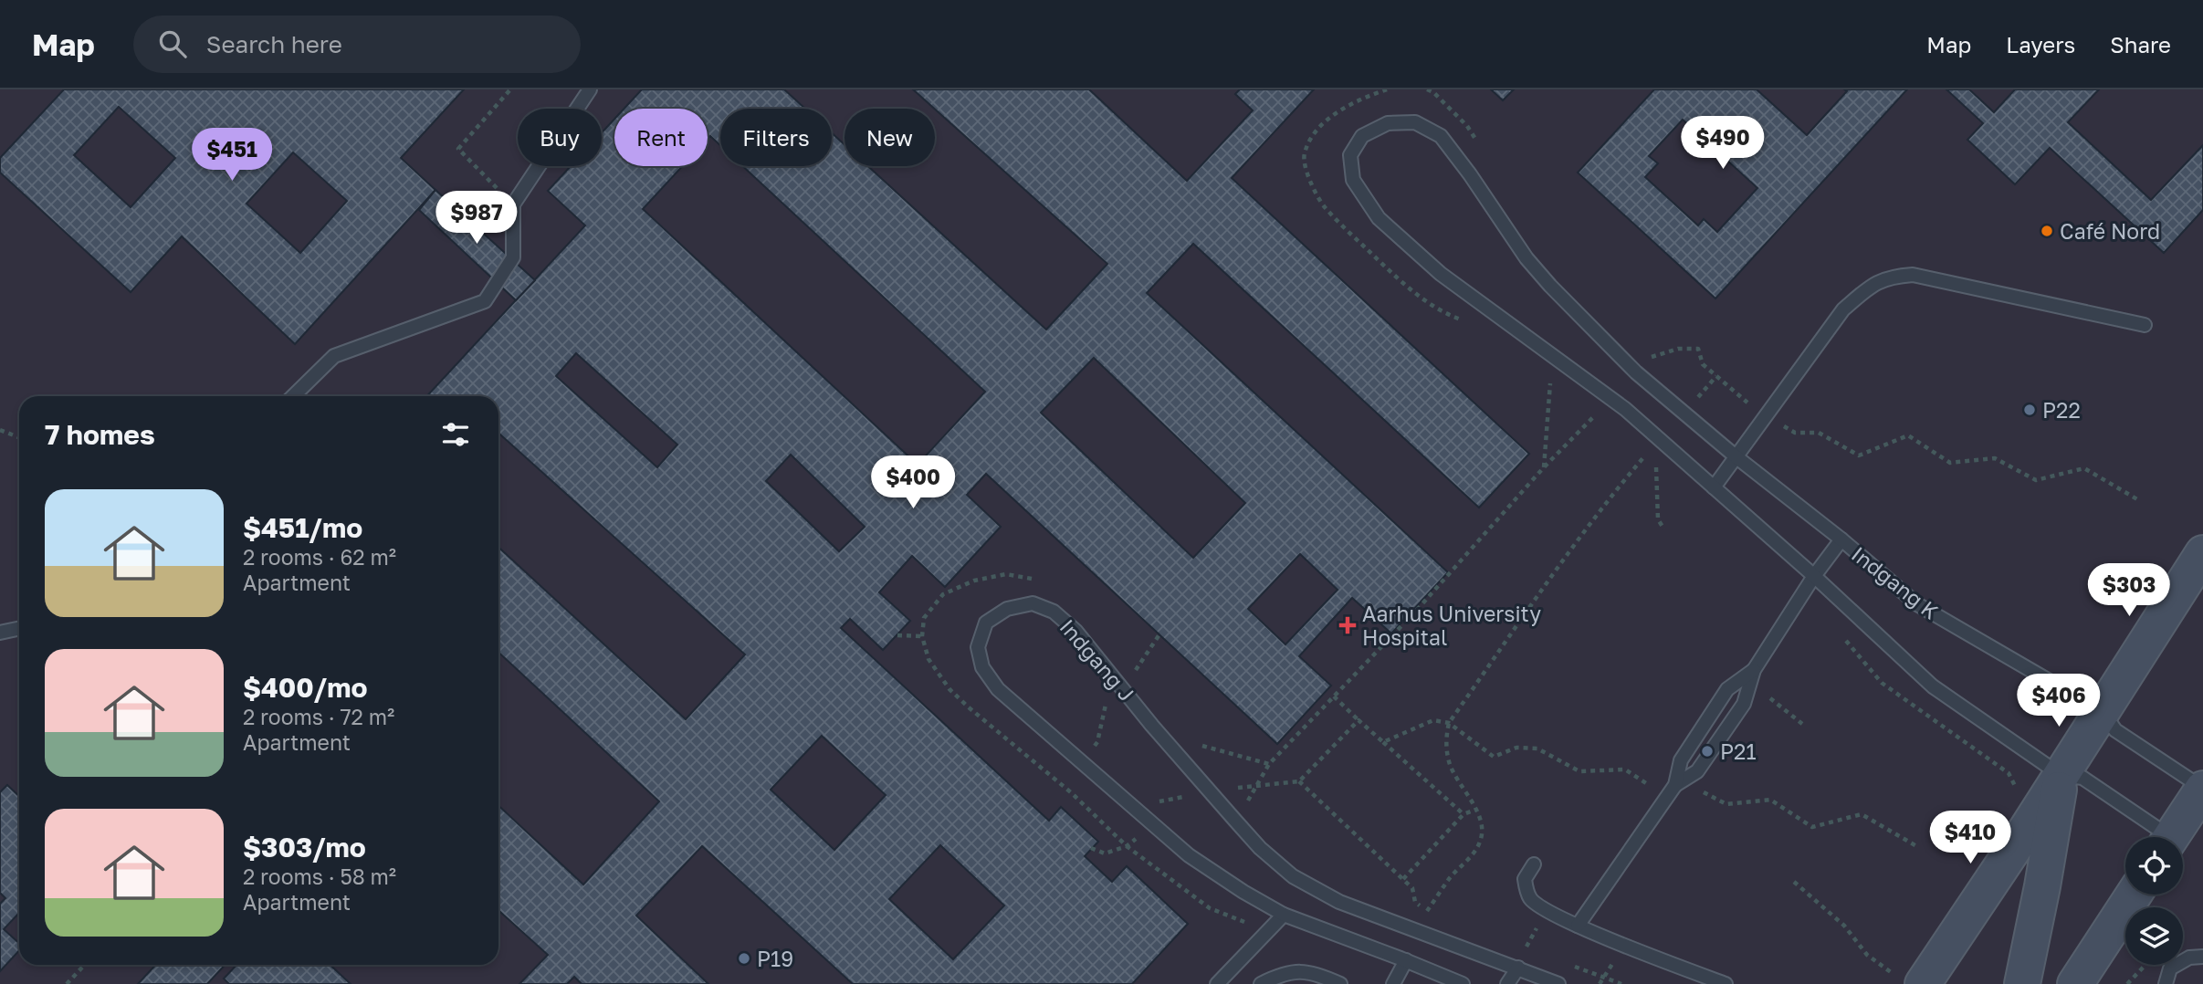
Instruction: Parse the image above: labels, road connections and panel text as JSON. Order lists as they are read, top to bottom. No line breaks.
{"streets":{"lane":["Indgang K","Indgang J"]},"places":{"other":["Café Nord","P22","P21","P19"],"health":["Aarhus University Hospital"]},"page":{"header":"Map","search":"Search here","nav":["Map","Layers","Share"],"chip":["Buy","Rent","Filters","New"],"price":["$490","$451","$987","$400","$303","$406","$410"],"heading":"7 homes","list":[{"name":"$451/mo","note":"2 rooms · 62 m² · Apartment"},{"name":"$400/mo","note":"2 rooms · 72 m² · Apartment"},{"name":"$303/mo","note":"2 rooms · 58 m² · Apartment"}]}}
